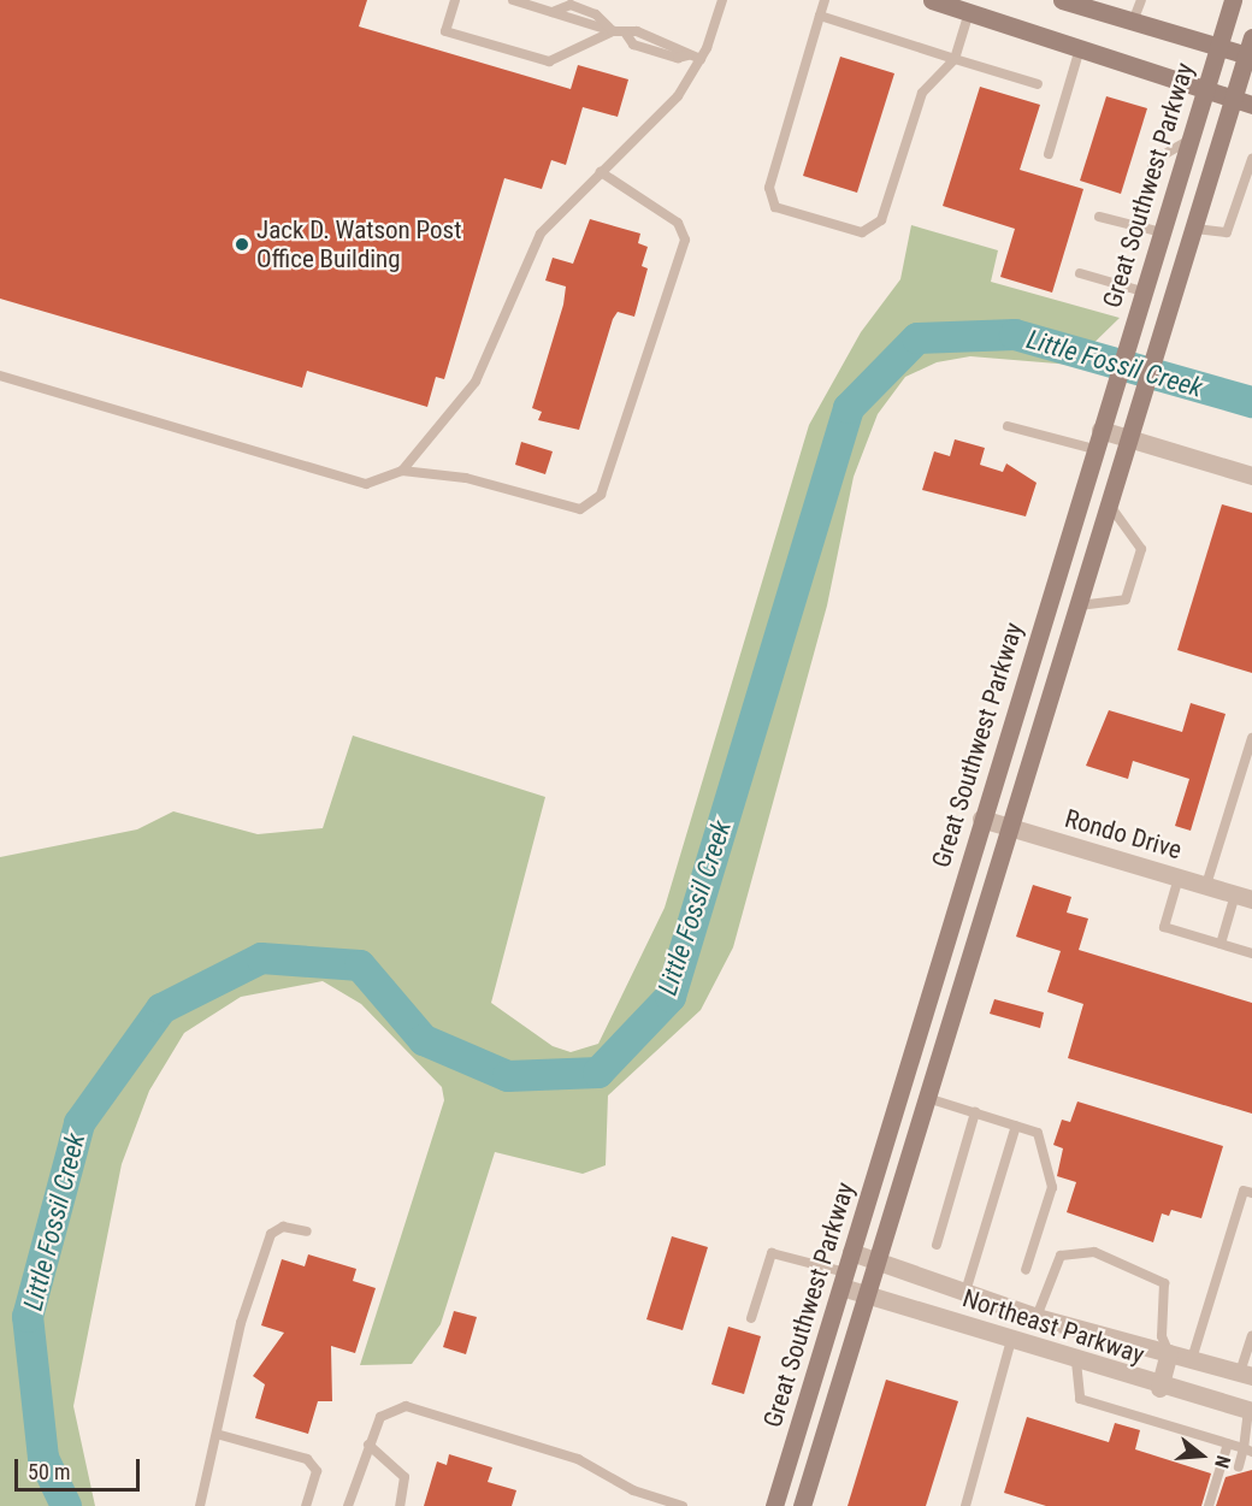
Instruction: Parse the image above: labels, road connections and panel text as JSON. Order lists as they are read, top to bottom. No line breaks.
{"streets":{"street":["Great Southwest Parkway","Rondo Drive","Northeast Parkway"]},"crossings":[["Great Southwest Parkway","Rondo Drive"],["Great Southwest Parkway","Northeast Parkway"]],"water":["Little Fossil Creek"],"places":["Jack D. Watson Post Office Building"],"scale_bar":"50 m","north":"right"}
